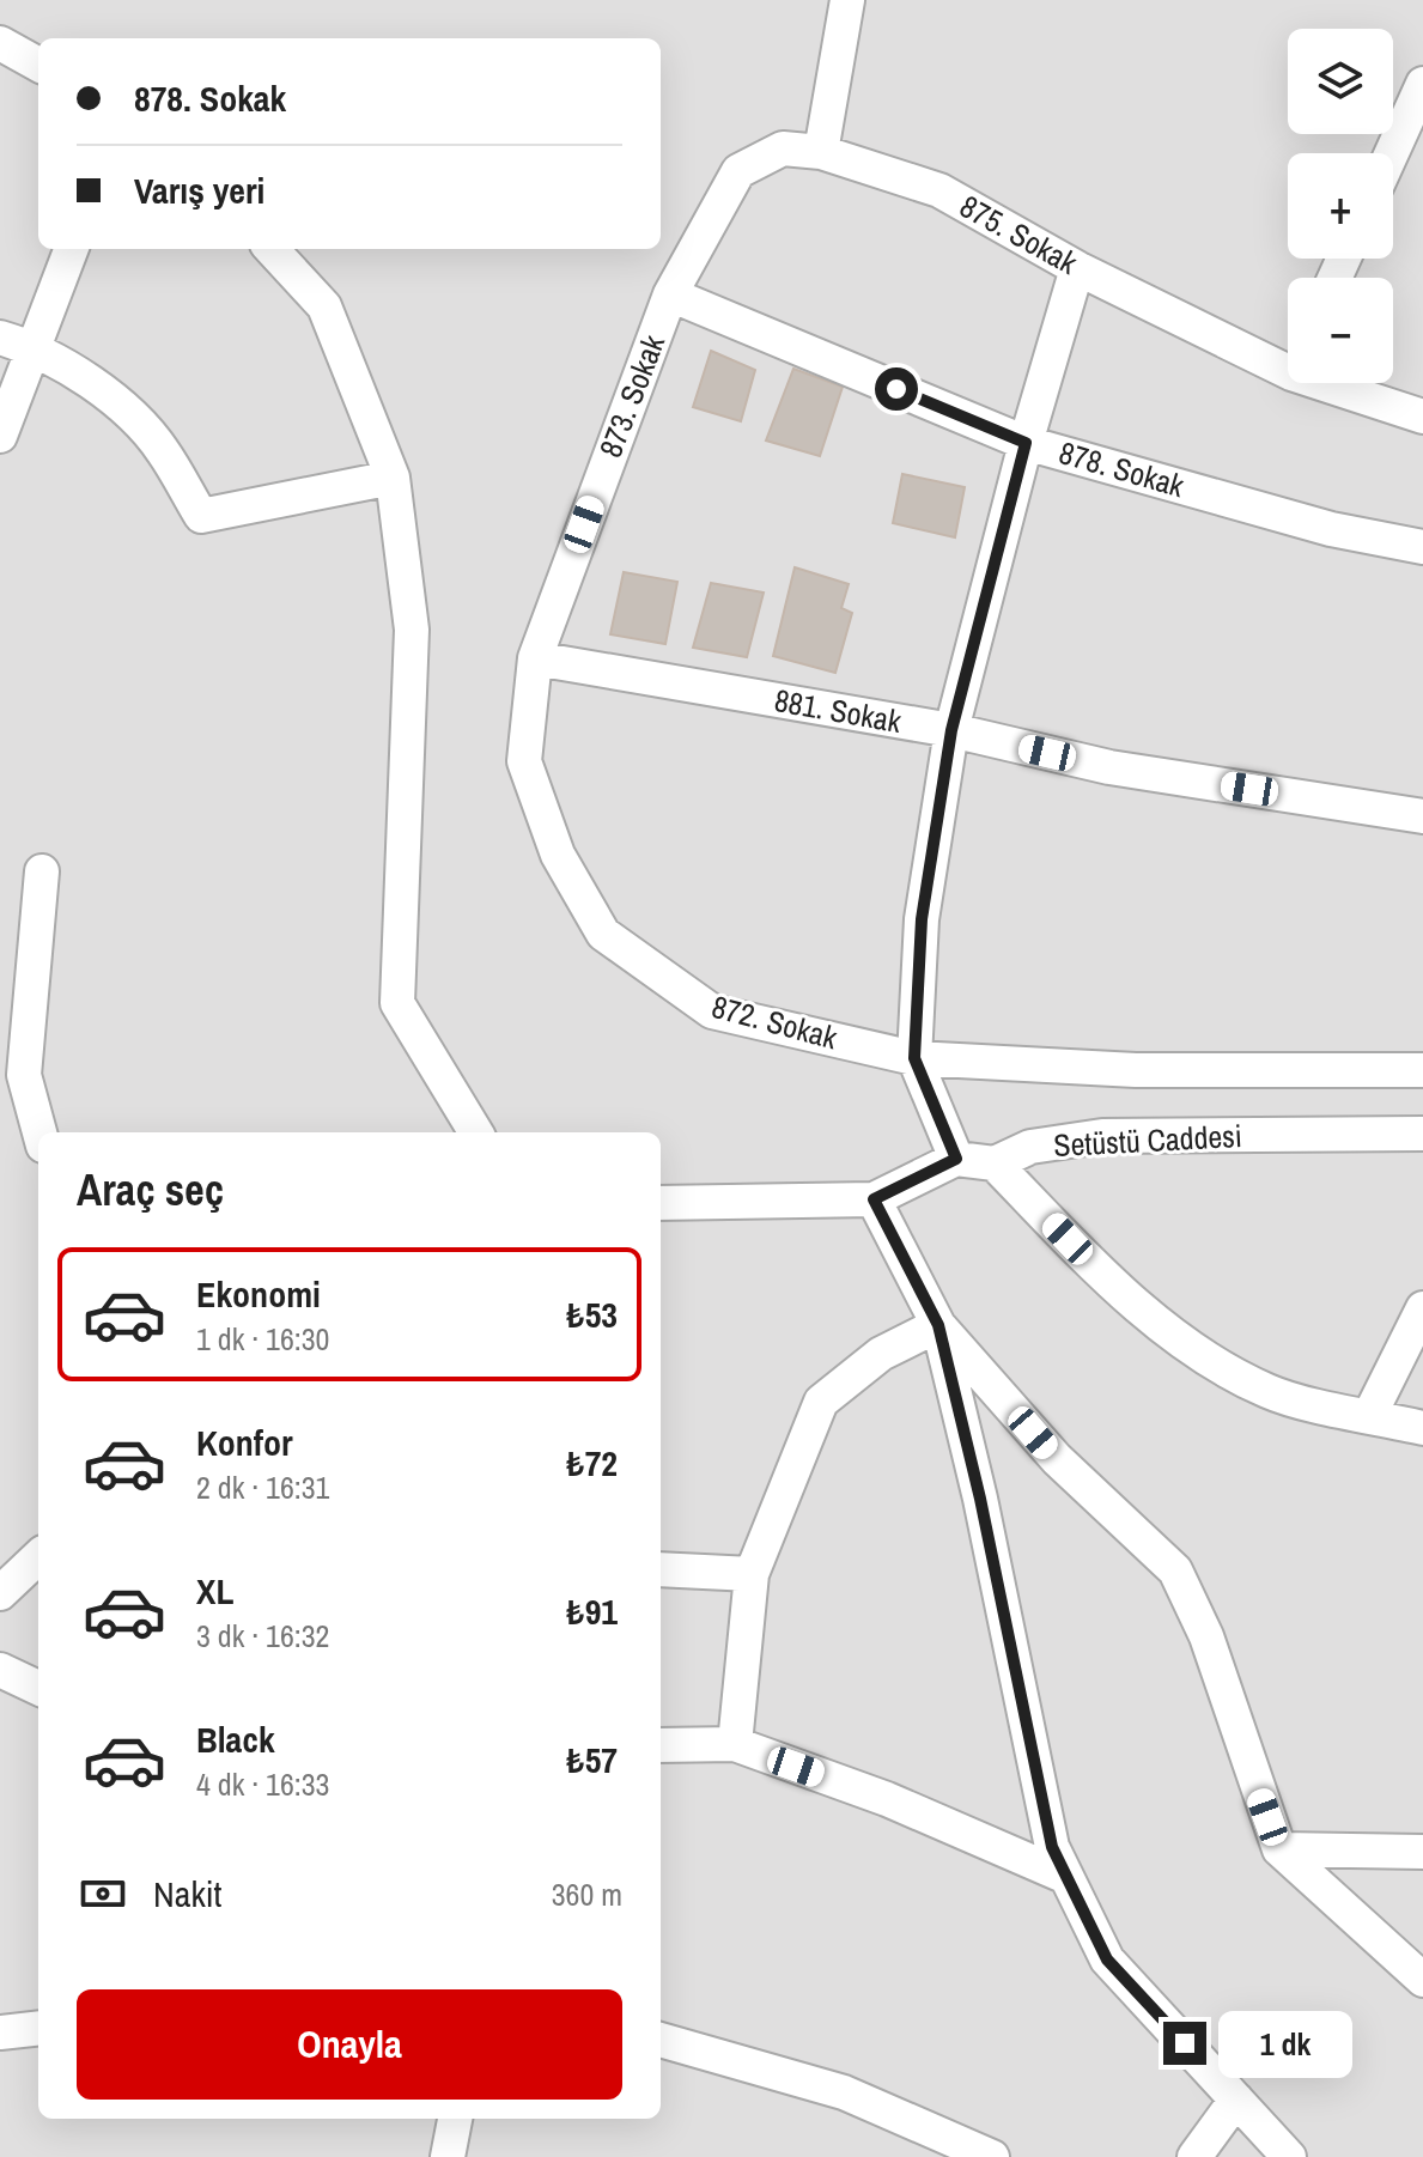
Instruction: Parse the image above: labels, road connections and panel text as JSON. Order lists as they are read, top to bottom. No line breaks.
{"streets":{"street":["875. Sokak","873. Sokak","878. Sokak","881. Sokak","872. Sokak","Setüstü Caddesi"]},"crossings":[["875. Sokak","873. Sokak"],["875. Sokak","878. Sokak"],["873. Sokak","878. Sokak"],["873. Sokak","881. Sokak"],["873. Sokak","872. Sokak"],["881. Sokak","872. Sokak"]],"page":{"map_buttons":["+","−"],"banner":["878. Sokak","Varış yeri"],"heading":"Araç seç","list":[{"name":"Ekonomi","note":"1 dk · 16:30","value":"₺53"},{"name":"Konfor","note":"2 dk · 16:31","value":"₺72"},{"name":"XL","note":"3 dk · 16:32","value":"₺91"},{"name":"Black","note":"4 dk · 16:33","value":"₺57"}],"pay":["Nakit","360 m"],"buttons":"Onayla","bubble":"1 dk"}}
